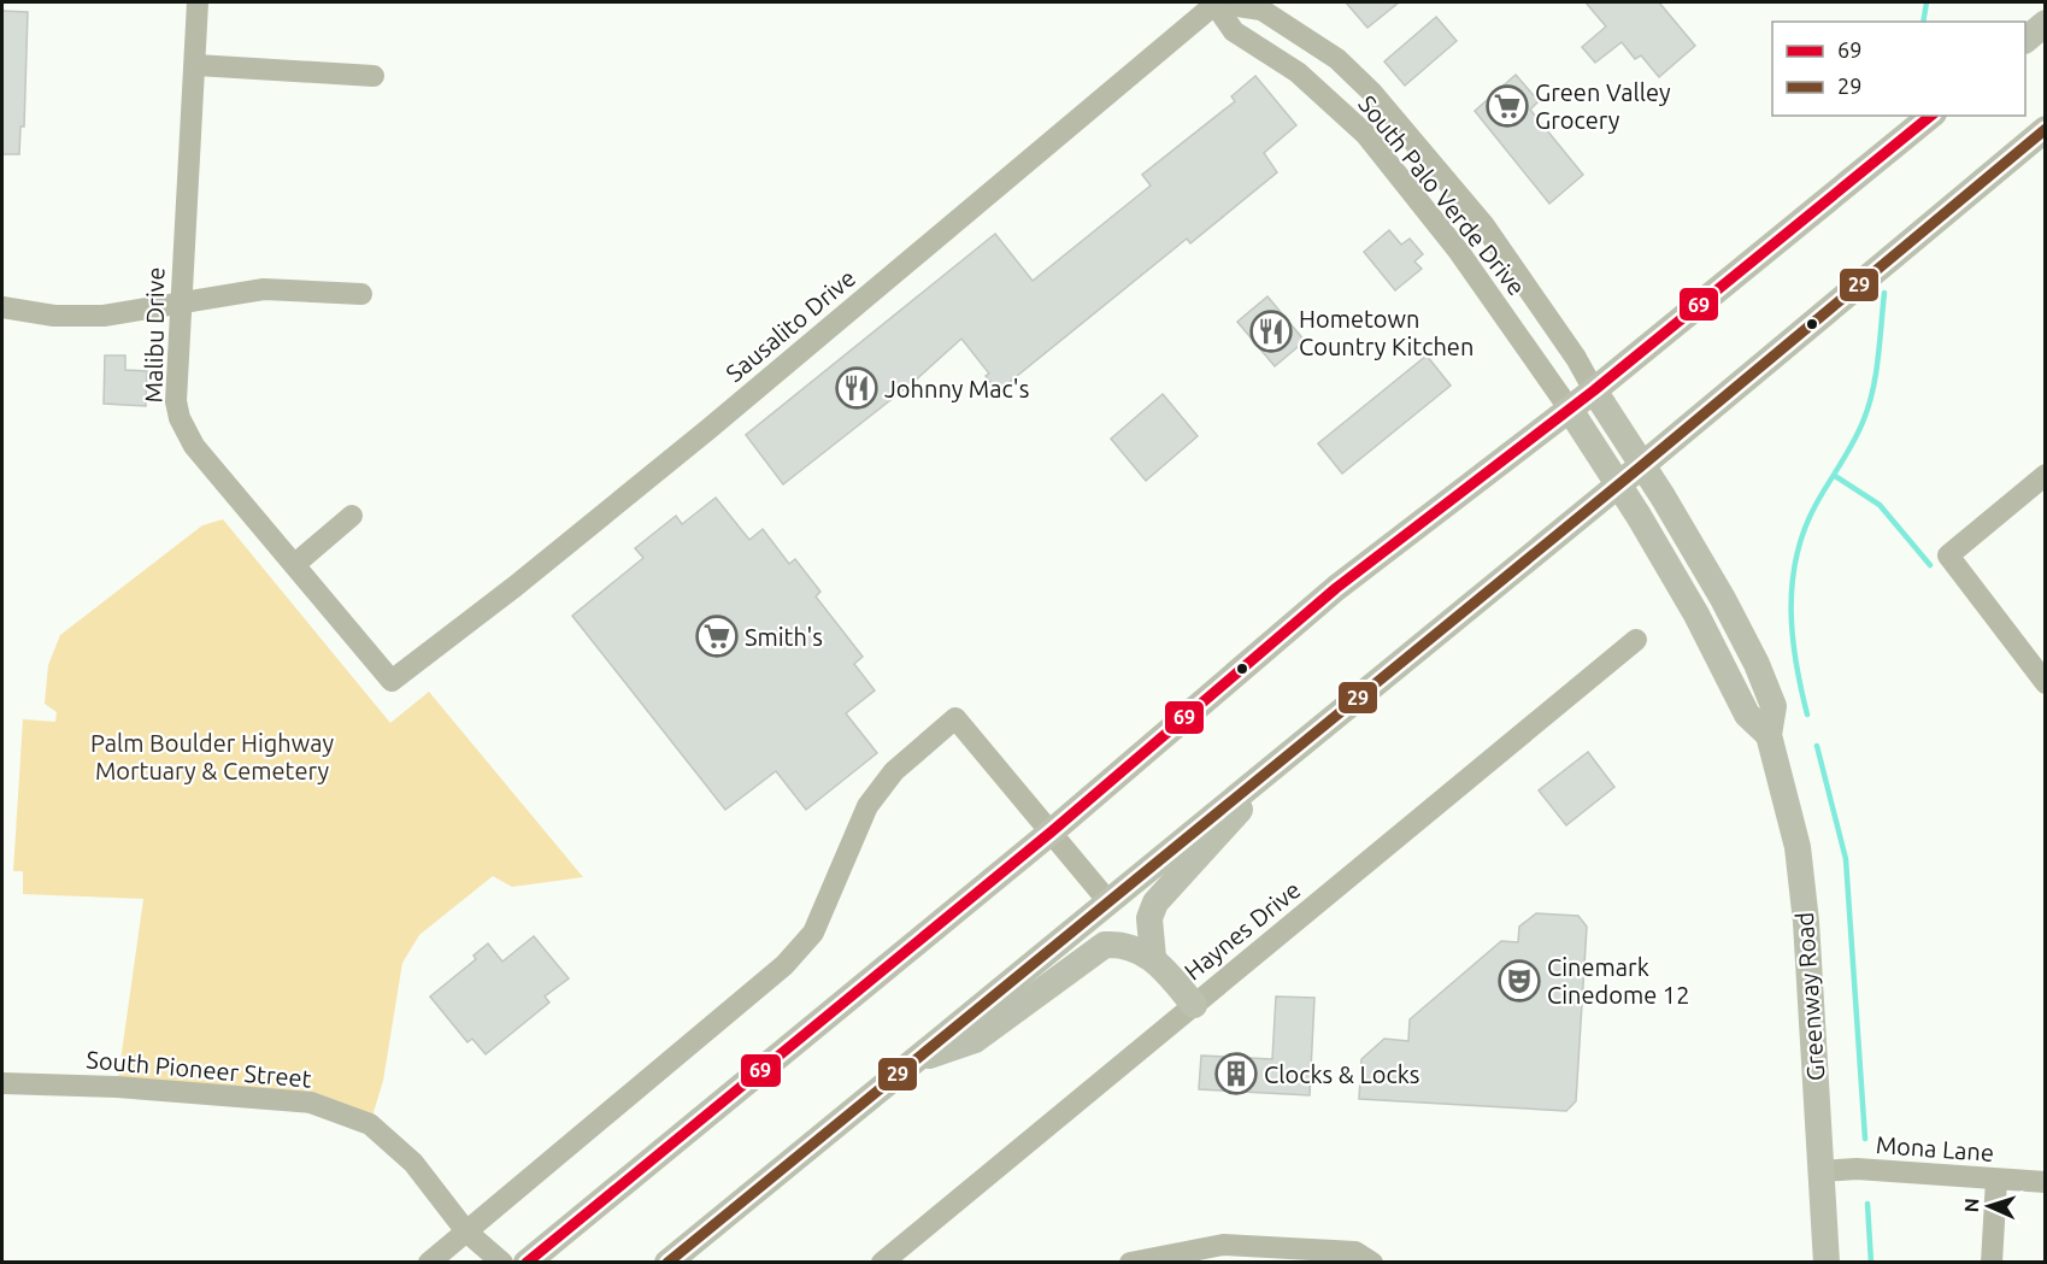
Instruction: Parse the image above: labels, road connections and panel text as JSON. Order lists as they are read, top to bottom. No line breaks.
{"streets":{"main road":["Greenway Road"],"street":["South Palo Verde Drive","Sausalito Drive","Malibu Drive","Haynes Drive","South Pioneer Street","Mona Lane"]},"crossings":[["South Palo Verde Drive","Sausalito Drive"],["South Palo Verde Drive","Greenway Road"],["Sausalito Drive","Malibu Drive"],["Greenway Road","Mona Lane"]],"parks":["Palm Boulder Highway Mortuary & Cemetery"],"places":{"supermarket":["Green Valley Grocery","Smith's"],"restaurant":["Hometown Country Kitchen","Johnny Mac's"],"theatre":["Cinemark Cinedome 12"],"building":["Clocks & Locks"]},"lines":["transit line 69","transit line 29"],"legend":["69","29"],"north":"left"}
